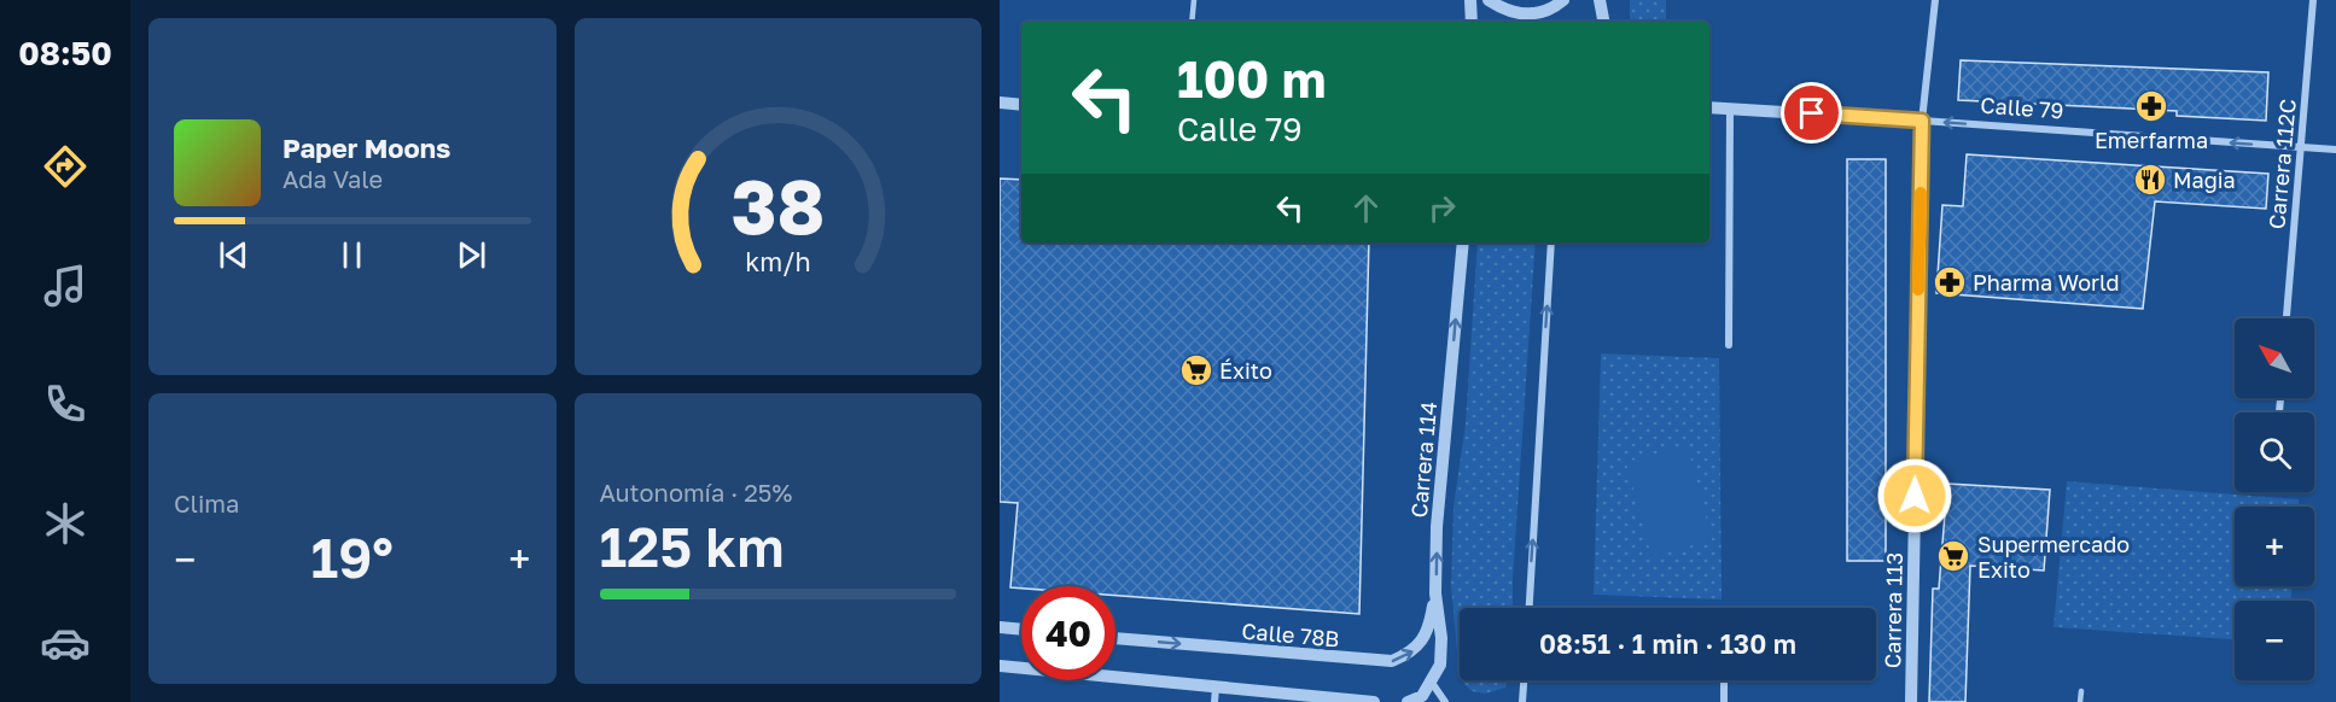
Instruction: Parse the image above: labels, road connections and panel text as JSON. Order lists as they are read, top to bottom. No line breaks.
{"streets":{"street":["Calle 79","Carrera 112C","Carrera 114","Carrera 113","Calle 78B"]},"crossings":[["Calle 79","Carrera 112C"],["Calle 79","Carrera 113"],["Carrera 114","Calle 78B"]],"one_way":["Calle 79"],"places":{"pharmacy":["Emerfarma","Pharma World"],"restaurant":["Magia"],"supermarket":["Éxito","Supermercado Exito"]},"north":"top left","page":{"tabs":"08:50","turn":["100 m","Calle 79"],"song":["Paper Moons","Ada Vale"],"map_buttons":["+","−"],"tile":["Clima",["Autonomía · 25%","125 km"]],"heat":["−","19°","+"],"limit":"40","trip":"08:51 · 1 min · 130 m","gauge":["38","km/h"]}}
